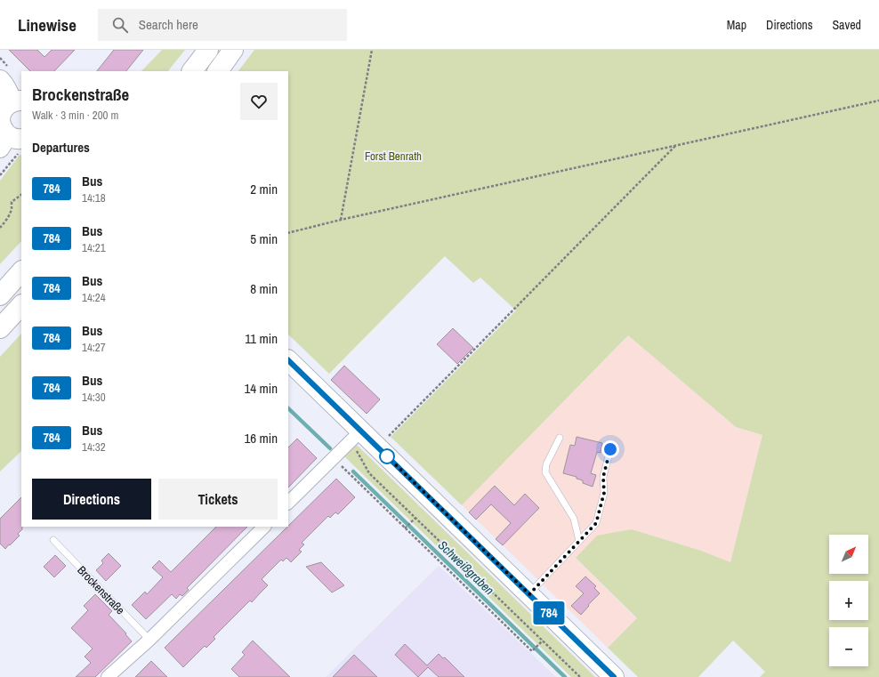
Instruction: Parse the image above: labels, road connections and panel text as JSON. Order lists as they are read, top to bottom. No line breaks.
{"streets":{"lane":["Brockenstraße"]},"water":["Schweißgraben"],"parks":["Forst Benrath"],"lines":["bus line 784"],"north":"top right","page":{"header":"Linewise","search":"Search here","nav":["Map","Directions","Saved"],"on_map":"784","heading":[["Brockenstraße","Walk · 3 min · 200 m"],"Departures"],"list":[{"mark":"784","name":"Bus","note":"14:18","value":"2 min"},{"mark":"784","name":"Bus","note":"14:21","value":"5 min"},{"mark":"784","name":"Bus","note":"14:24","value":"8 min"},{"mark":"784","name":"Bus","note":"14:27","value":"11 min"},{"mark":"784","name":"Bus","note":"14:30","value":"14 min"},{"mark":"784","name":"Bus","note":"14:32","value":"16 min"}],"buttons":["Directions","Tickets"],"map_buttons":["+","−"]}}
